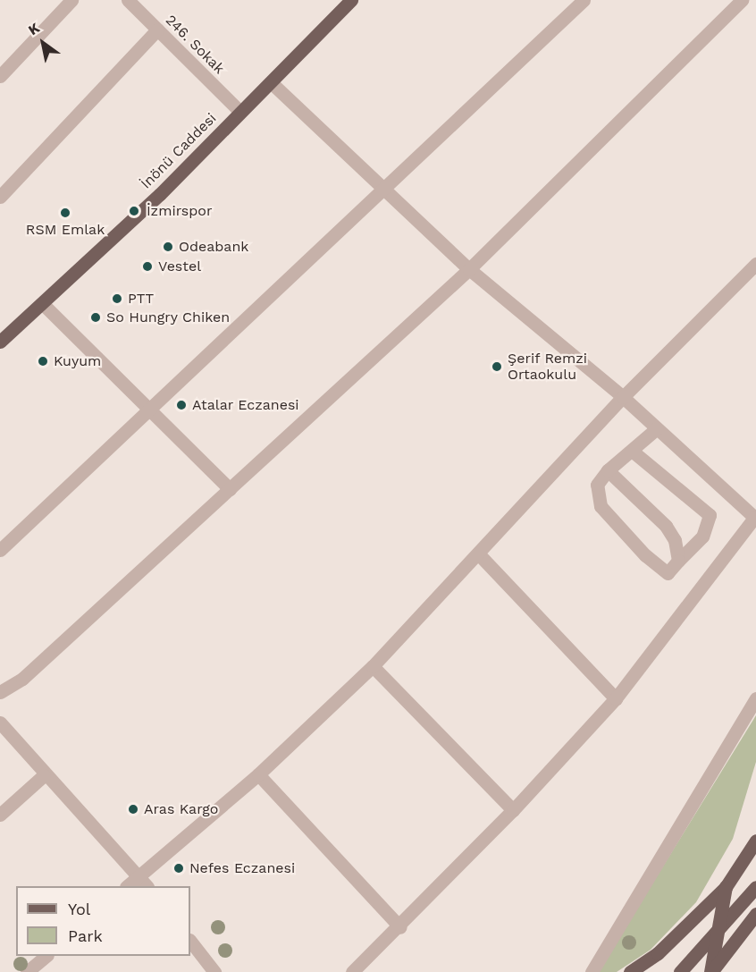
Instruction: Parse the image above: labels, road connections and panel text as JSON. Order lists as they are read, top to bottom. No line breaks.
{"streets":{"main road":["İnönü Caddesi"],"street":["246. Sokak"]},"crossings":[["246. Sokak","İnönü Caddesi"]],"places":["İzmirspor","RSM Emlak","Odeabank","Vestel","PTT","So Hungry Chiken","Kuyum","Şerif Remzi Ortaokulu","Atalar Eczanesi","Aras Kargo","Nefes Eczanesi"],"legend":["Yol","Park"],"north":"top left"}
